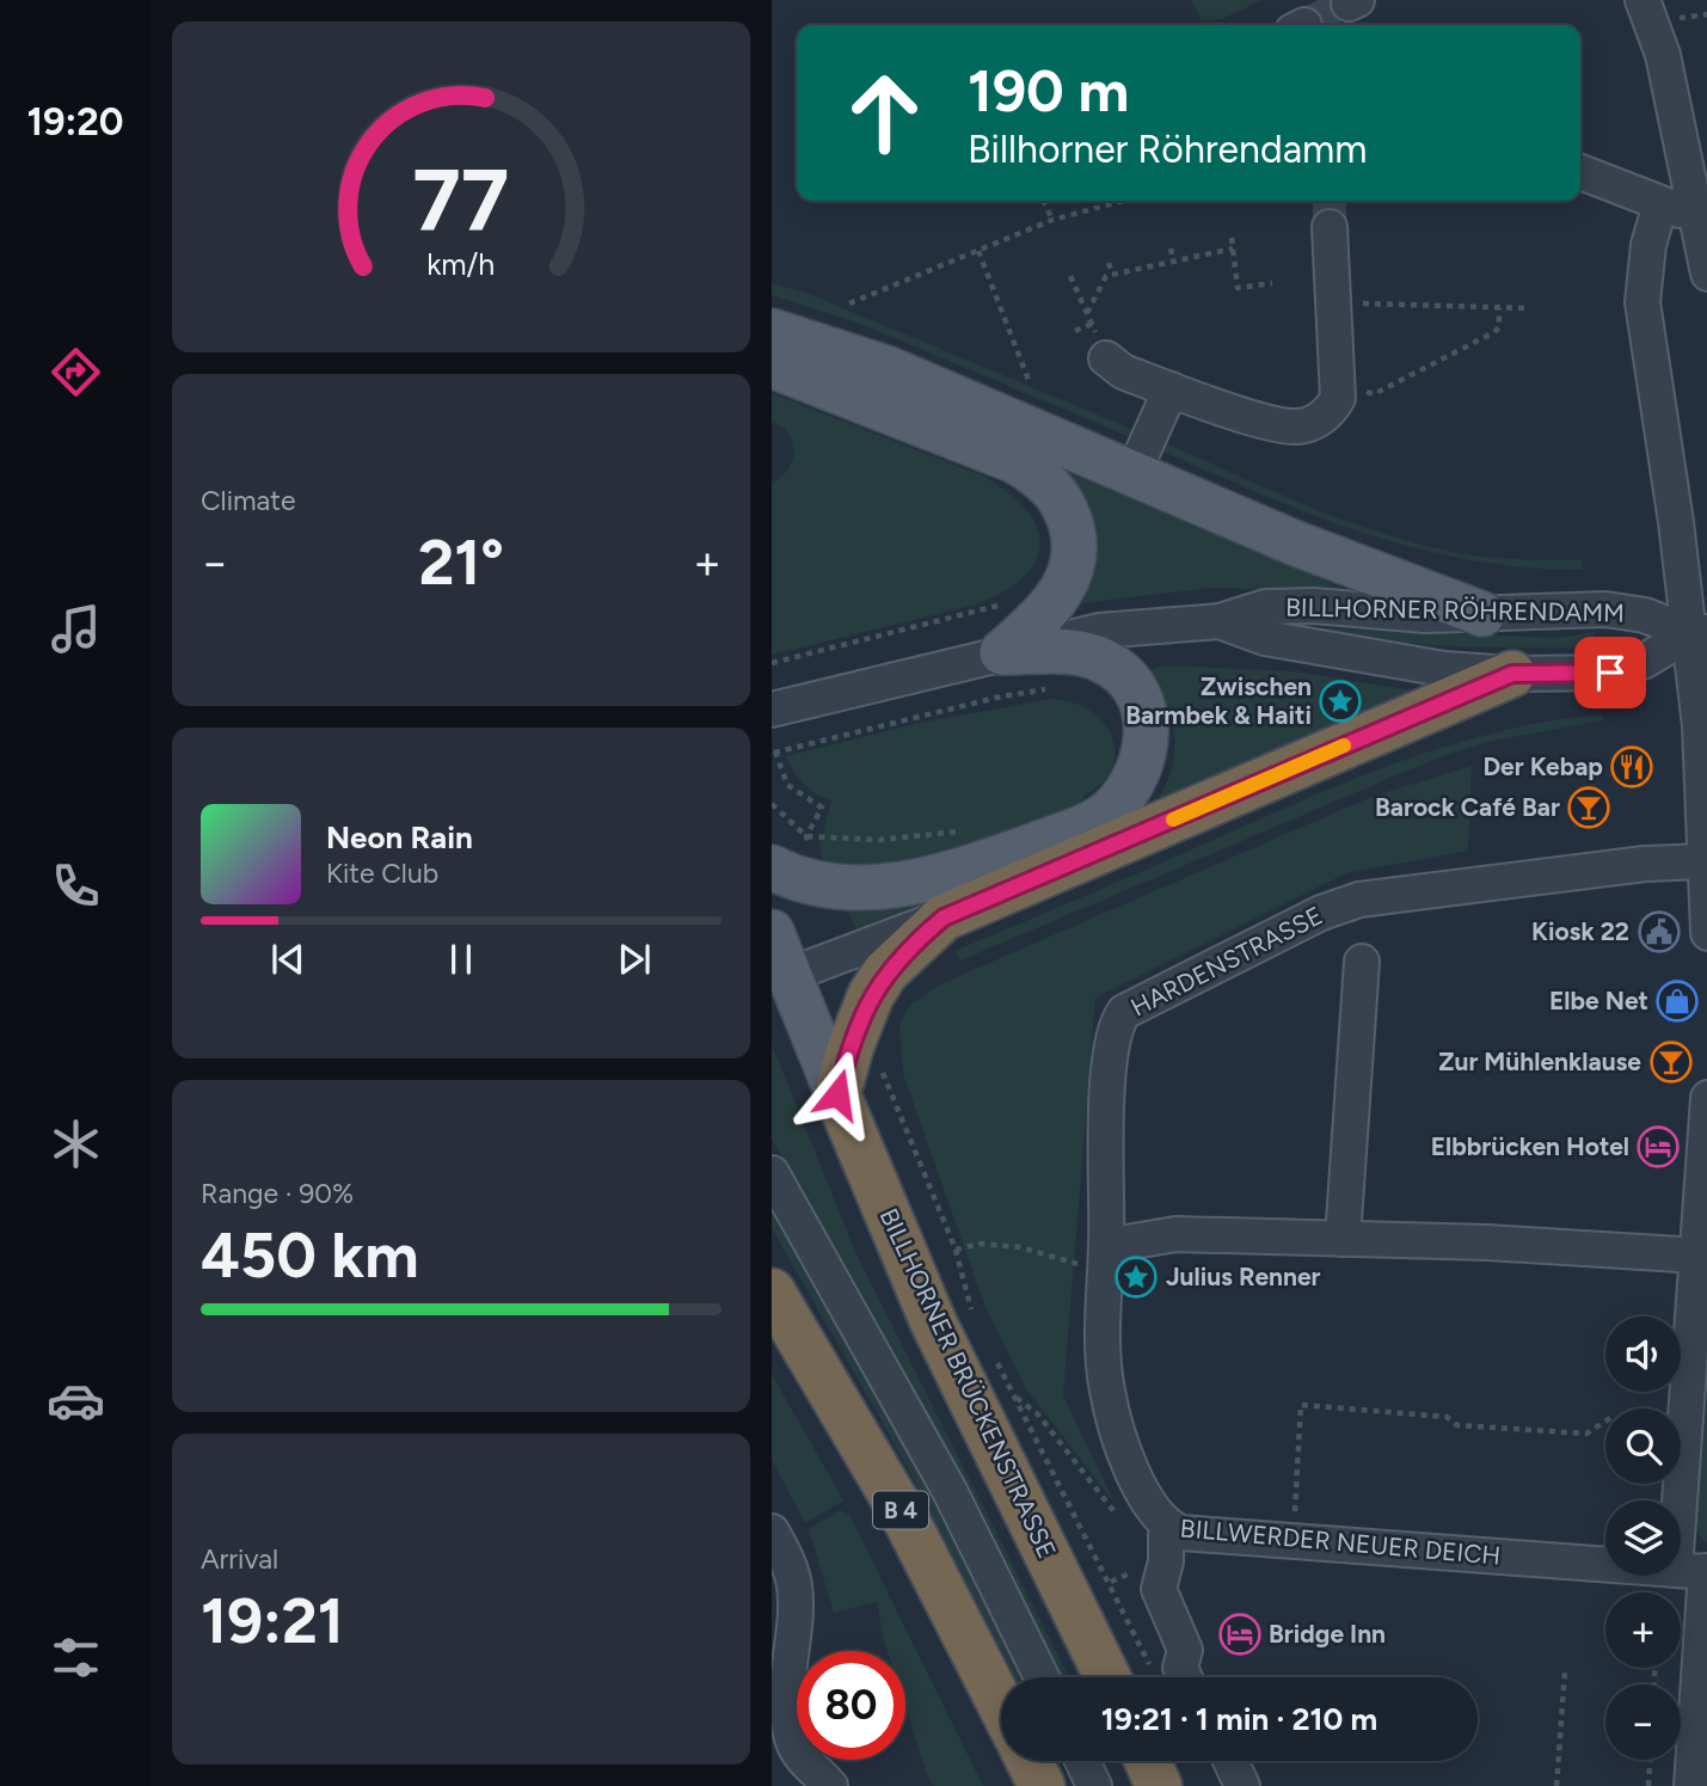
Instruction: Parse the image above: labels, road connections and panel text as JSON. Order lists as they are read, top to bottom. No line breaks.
{"streets":{"highway":["BILLHORNER BRÜCKENSTRASSE","B 4"],"street":["BILLHORNER RÖHRENDAMM","HARDENSTRASSE","BILLWERDER NEUER DEICH"]},"crossings":[["HARDENSTRASSE","BILLWERDER NEUER DEICH"]],"places":{"place":["Zwischen Barmbek & Haiti","Julius Renner"],"restaurant":["Der Kebap"],"bar":["Barock Café Bar","Zur Mühlenklause"],"public building":["Kiosk 22"],"shop":["Elbe Net"],"hotel":["Elbbrücken Hotel","Bridge Inn"]},"page":{"tabs":"19:20","turn":["190 m","Billhorner Röhrendamm"],"tile":["Climate",["Range · 90%","450 km"],["Arrival","19:21"]],"heat":["−","21°","+"],"song":["Neon Rain","Kite Club"],"map_buttons":["+","−"],"limit":"80","trip":"19:21 · 1 min · 210 m","gauge":["77","km/h"]}}
